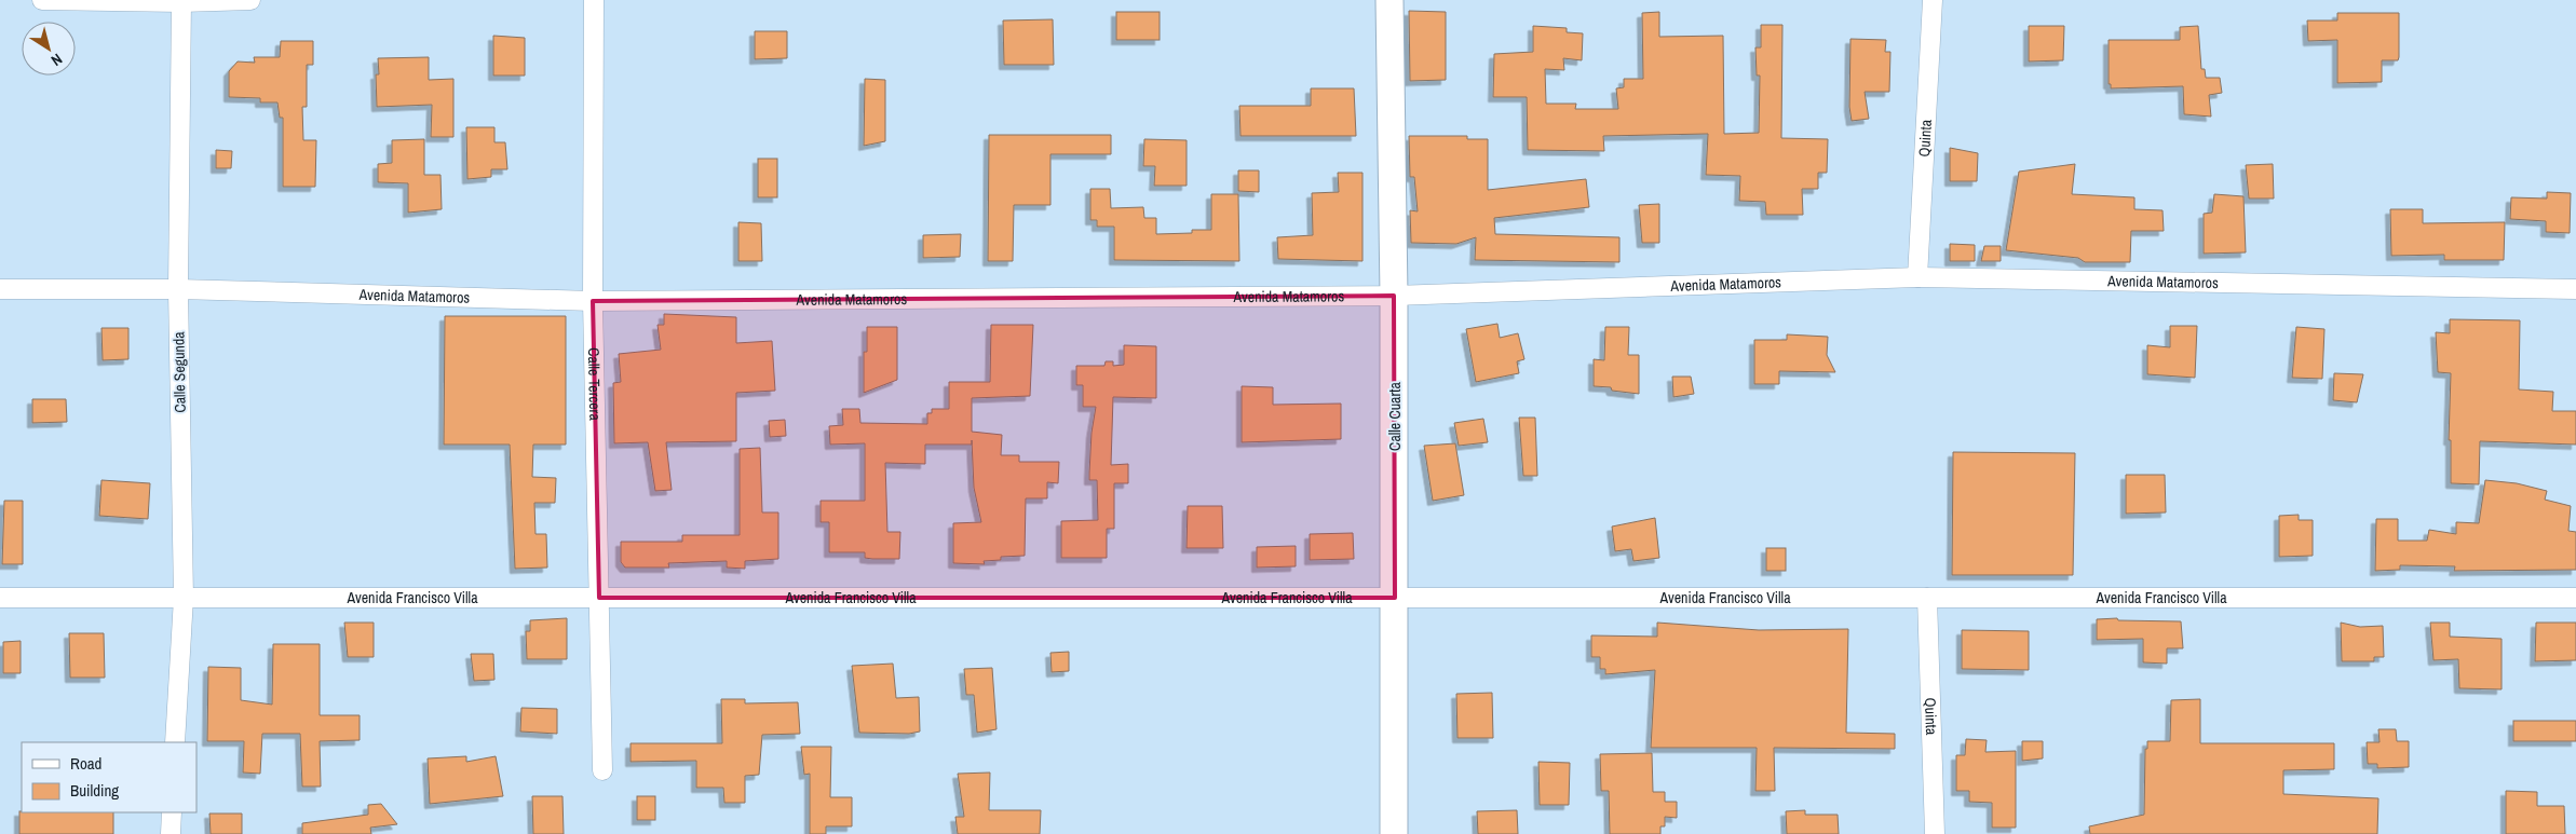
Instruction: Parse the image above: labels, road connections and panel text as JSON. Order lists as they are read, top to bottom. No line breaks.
{"streets":{"street":["Quinta","Avenida Matamoros","Calle Segunda","Calle Tercera","Calle Cuarta","Avenida Francisco Villa"]},"crossings":[["Quinta","Avenida Matamoros"],["Quinta","Avenida Francisco Villa"],["Avenida Matamoros","Calle Segunda"],["Avenida Matamoros","Calle Tercera"],["Avenida Matamoros","Calle Cuarta"],["Calle Segunda","Avenida Francisco Villa"],["Calle Tercera","Avenida Francisco Villa"],["Calle Cuarta","Avenida Francisco Villa"]],"legend":["Road","Building"],"north":"bottom right"}
